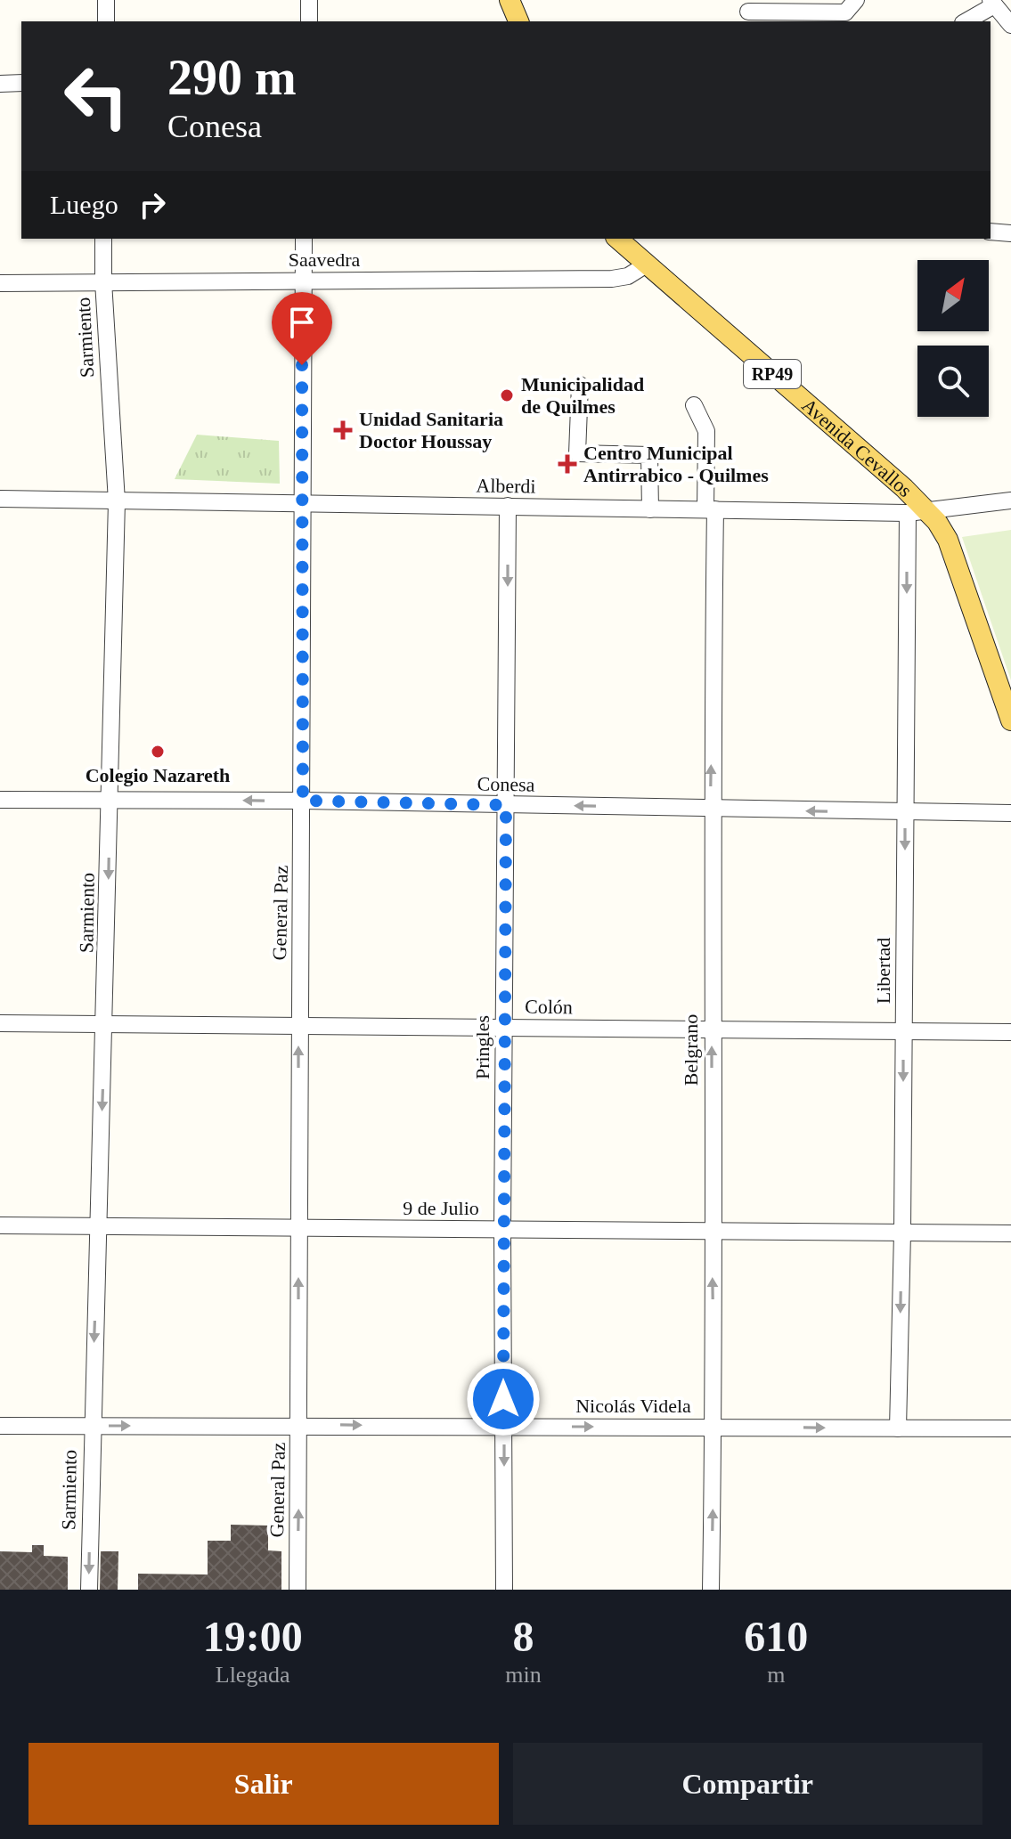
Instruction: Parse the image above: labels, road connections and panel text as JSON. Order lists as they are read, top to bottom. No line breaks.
{"streets":{"main road":["RP49","Avenida Cevallos"],"street":["Saavedra","Sarmiento","Alberdi","Conesa","General Paz","Libertad","Colón","Pringles","Belgrano","9 de Julio","Nicolás Videla"]},"crossings":[["Saavedra","Sarmiento"],["Saavedra","Avenida Cevallos"],["Saavedra","General Paz"],["Sarmiento","Alberdi"],["Sarmiento","Conesa"],["Sarmiento","Colón"],["Sarmiento","9 de Julio"],["Sarmiento","Nicolás Videla"],["Avenida Cevallos","Alberdi"],["Alberdi","General Paz"],["Alberdi","Libertad"],["Alberdi","Pringles"],["Alberdi","Belgrano"],["Conesa","General Paz"],["Conesa","Libertad"],["Conesa","Pringles"],["Conesa","Belgrano"],["General Paz","Colón"],["General Paz","9 de Julio"],["General Paz","Nicolás Videla"],["Libertad","Colón"],["Libertad","9 de Julio"],["Libertad","Nicolás Videla"],["Colón","Pringles"],["Colón","Belgrano"],["Pringles","9 de Julio"],["Pringles","Nicolás Videla"],["Belgrano","9 de Julio"],["Belgrano","Nicolás Videla"]],"one_way":["Sarmiento","Conesa","General Paz","Libertad","Pringles","Belgrano","Nicolás Videla"],"places":{"other":["Municipalidad de Quilmes","Colegio Nazareth"],"health":["Unidad Sanitaria Doctor Houssay","Centro Municipal Antirrabico - Quilmes"]},"north":"top right","page":{"turn":["290 m","Conesa"],"then":"Luego","eta":["19:00","Llegada","8","min","610","m"],"buttons":["Salir","Compartir"]}}
